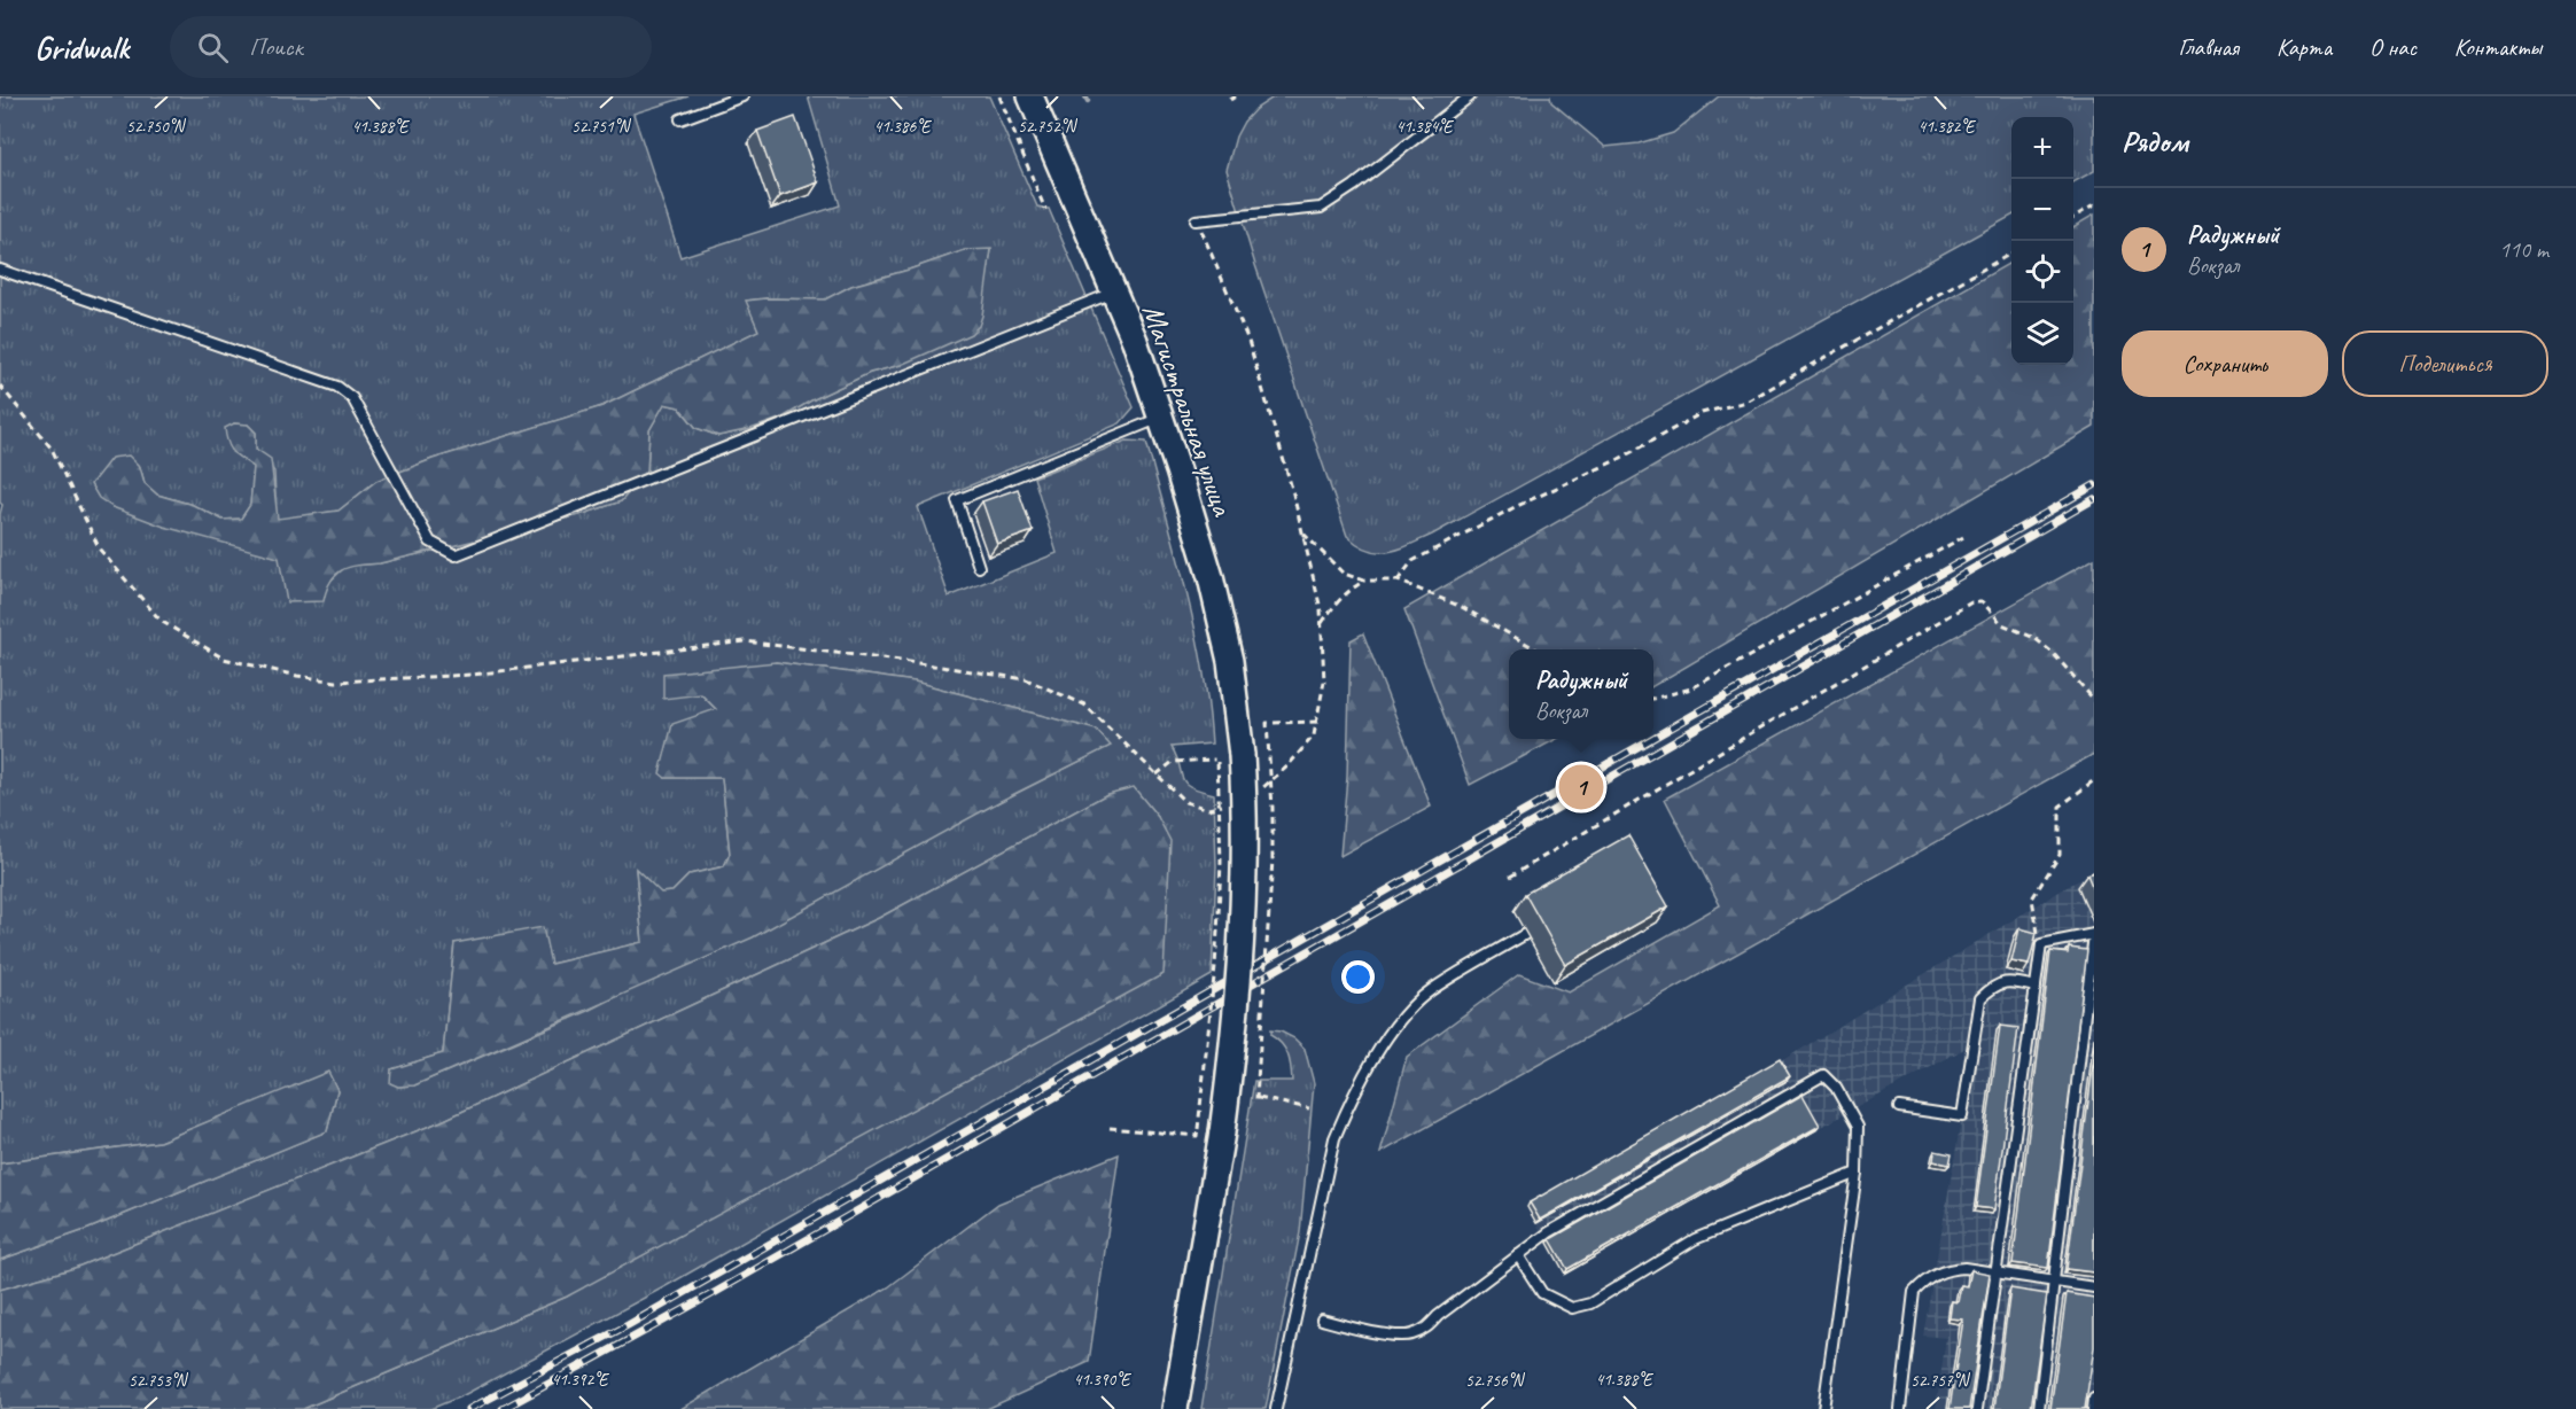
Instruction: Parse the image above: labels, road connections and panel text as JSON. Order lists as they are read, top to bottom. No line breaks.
{"streets":{"main road":["Магистральная улица"]},"page":{"header":"Gridwalk","search":"Поиск","nav":["Главная","Карта","О нас","Контакты"],"heading":"Рядом","map_buttons":["+","−"],"list":[{"mark":"1","name":"Радужный","note":"Вокзал","value":"110 m"}],"buttons":["Сохранить","Поделиться"],"popup":["Радужный","Вокзал"],"pins":"1"},"coordinates":["52.750°N","52.751°N","52.752°N","41.388°E","41.386°E","41.384°E","41.382°E","41.392°E","41.390°E","52.753°N","52.756°N","52.757°N"]}
